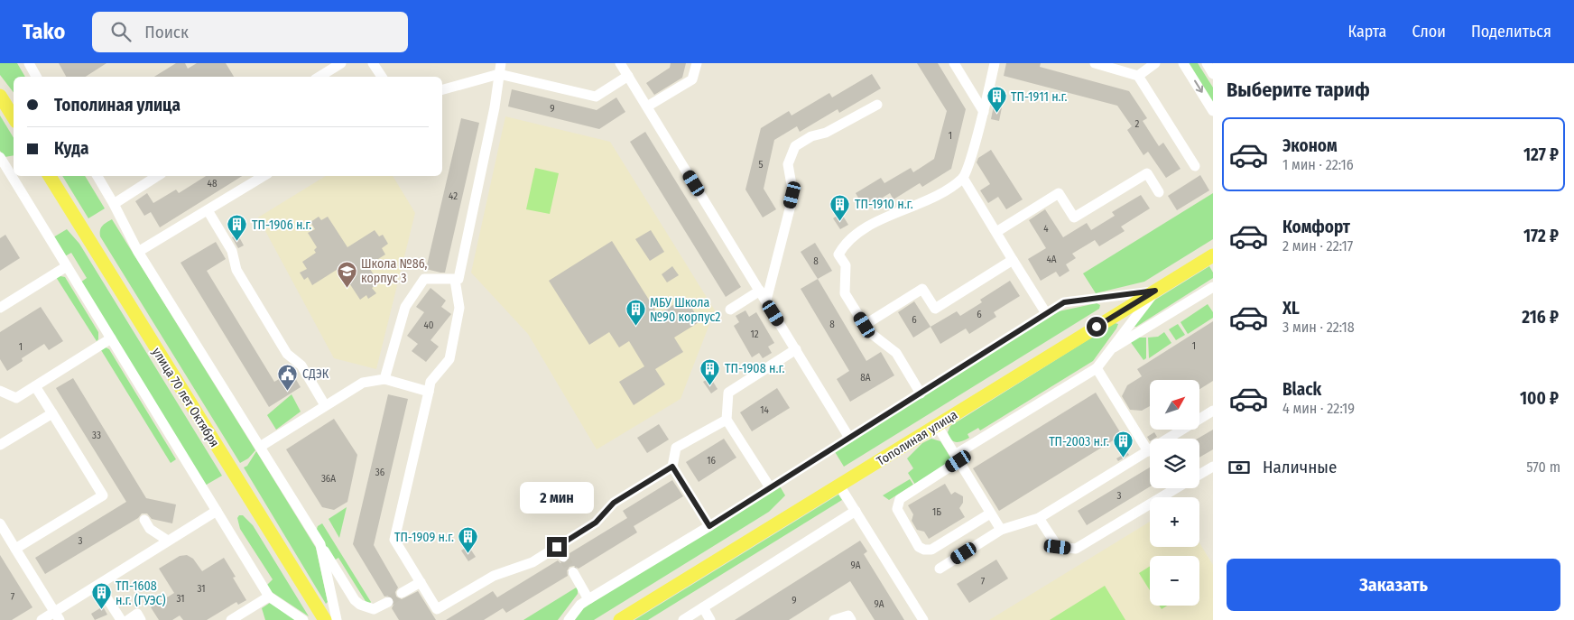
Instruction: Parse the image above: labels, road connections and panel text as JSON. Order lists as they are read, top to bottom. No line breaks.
{"streets":{"main road":["улица 70 лет Октября","Тополиная улица"]},"places":{"building":["ТП-1911 н.г.","ТП-1910 н.г.","ТП-1906 н.г.","МБУ Школа №90 корпус2","ТП-1908 н.г.","ТП-2003 н.г.","ТП-1909 н.г.","ТП-1608 н.г. (ГУЭС)"],"school or university":["Школа №86, корпус 3"],"public building":["СДЭК"]},"house_numbers":["9","2","1","5","48","42","4","4А","8","6","6","8","40","12","1","1","8А","14","33","16","36","36А","3","1Б","3","9А","7","31","7","31","9","9А"],"north":"top right","page":{"header":"Tako","search":"Поиск","nav":["Карта","Слои","Поделиться"],"heading":"Выберите тариф","banner":["Тополиная улица","Куда"],"list":[{"name":"Эконом","note":"1 мин · 22:16","value":"127 ₽"},{"name":"Комфорт","note":"2 мин · 22:17","value":"172 ₽"},{"name":"XL","note":"3 мин · 22:18","value":"216 ₽"},{"name":"Black","note":"4 мин · 22:19","value":"100 ₽"}],"map_buttons":["+","−"],"pay":["Наличные","570 m"],"bubble":"2 мин","buttons":"Заказать"}}
